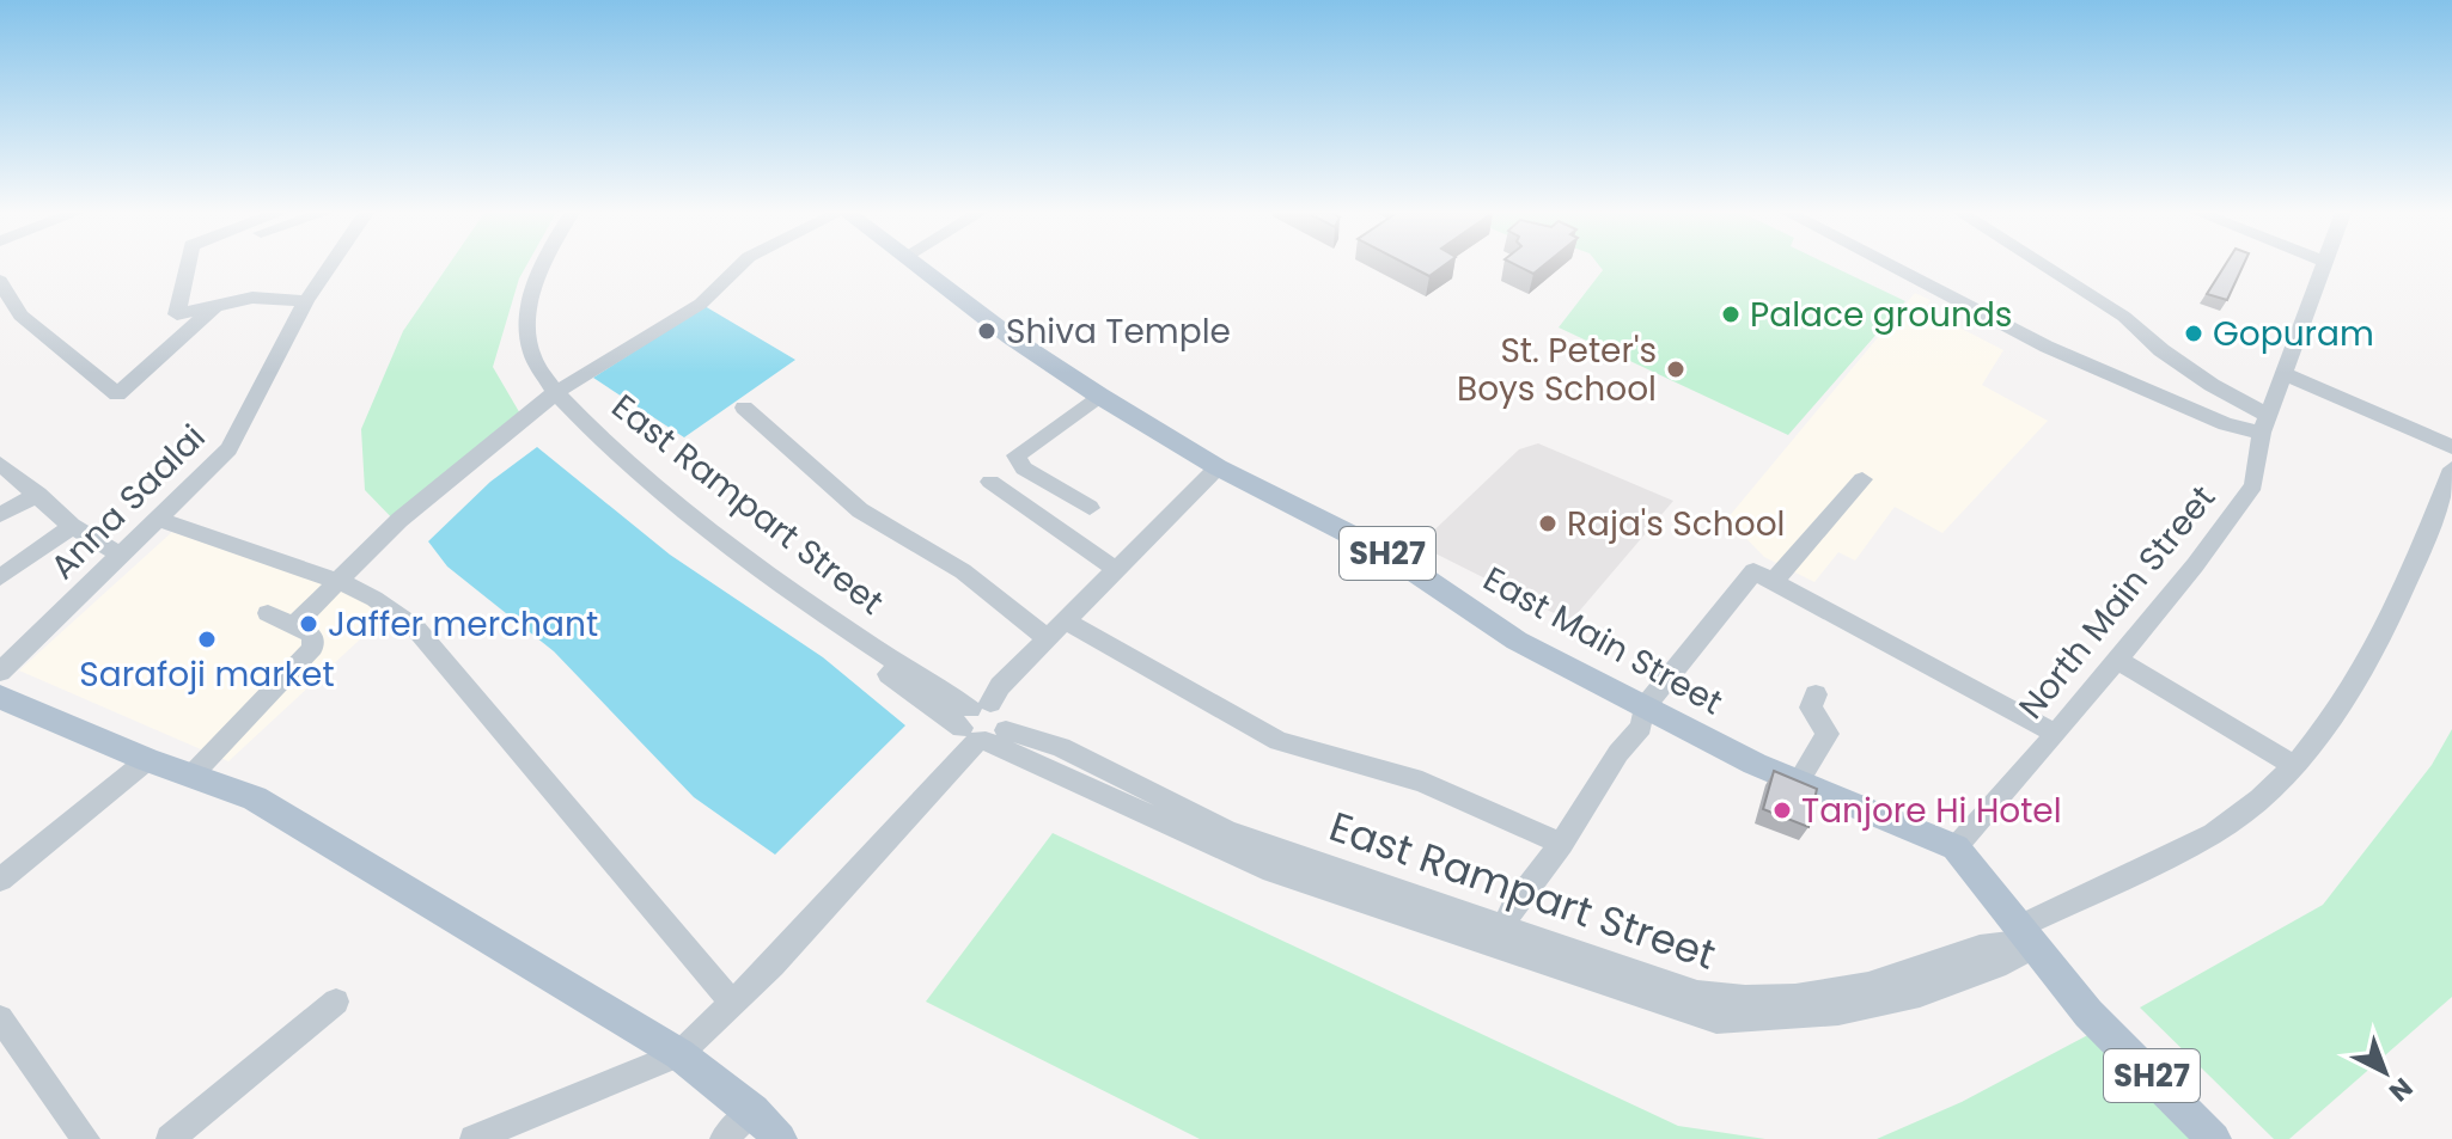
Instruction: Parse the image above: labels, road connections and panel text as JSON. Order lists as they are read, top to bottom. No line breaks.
{"streets":{"main road":["SH27","East Main Street"],"street":["Anna Saalai","East Rampart Street","North Main Street"]},"crossings":[["East Rampart Street","SH27"],["SH27","North Main Street"],["SH27","East Main Street"],["North Main Street","East Main Street"]],"places":["Palace grounds","Shiva Temple","Gopuram","St. Peter's Boys School","Raja's School","Jaffer merchant","Sarafoji market","Tanjore Hi Hotel"],"north":"bottom right"}
